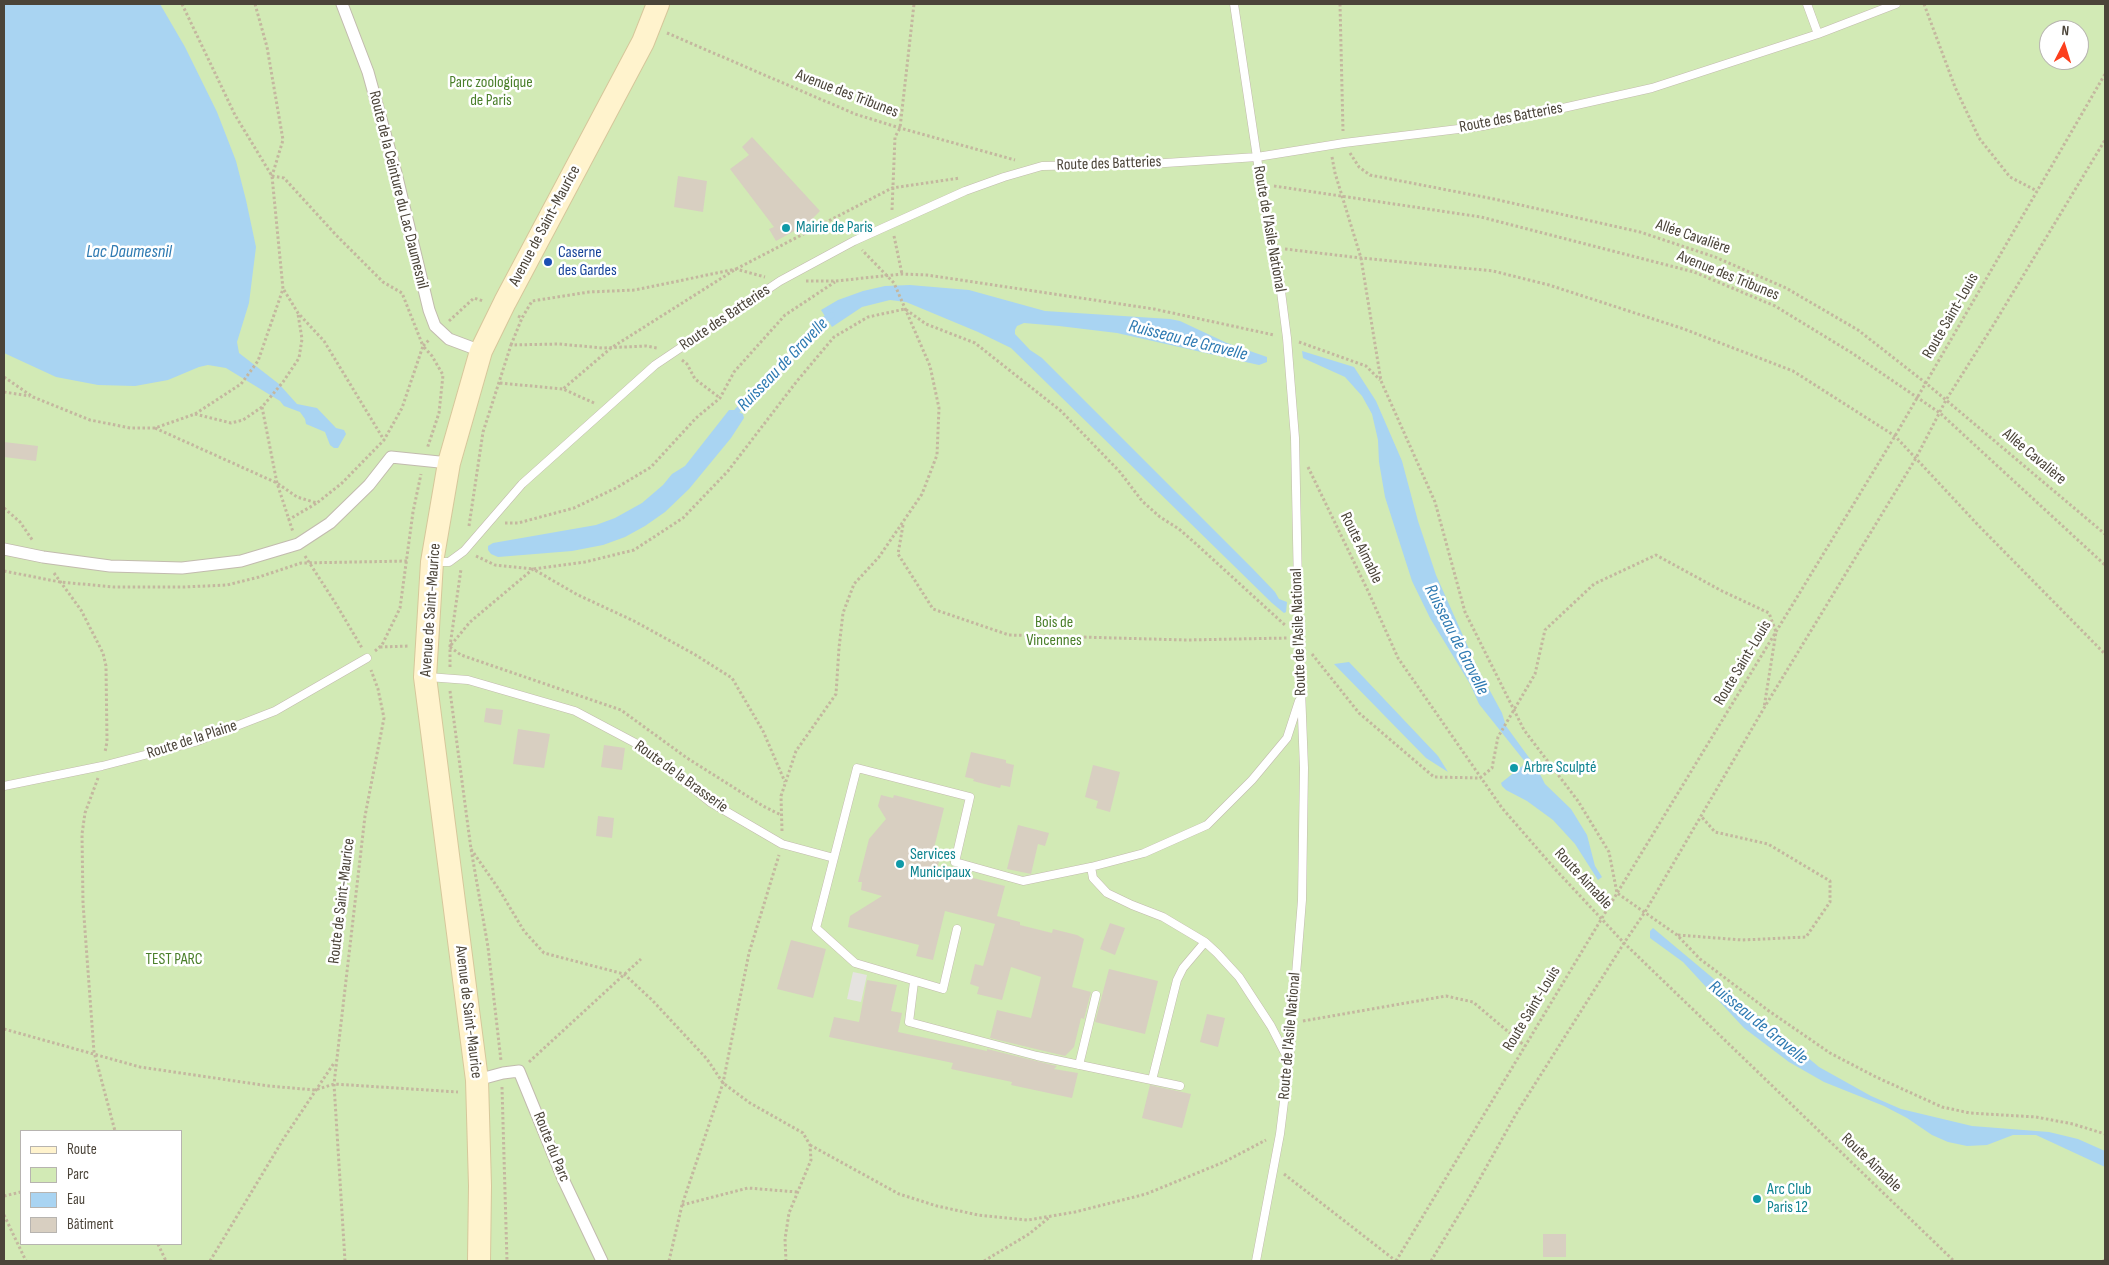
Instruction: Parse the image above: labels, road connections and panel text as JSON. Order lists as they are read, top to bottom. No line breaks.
{"streets":{"main road":["Avenue de Saint-Maurice"],"street":["Route de la Ceinture du Lac Daumesnil","Route du Parc"],"lane":["Route des Batteries","Route de l'Asile National","Route de la Plaine","Route de la Brasserie"],"path":["Avenue des Tribunes","Allée Cavalière","Route Saint-Louis","Route Aimable","Route de Saint-Maurice"]},"crossings":[["Avenue des Tribunes","Route des Batteries"],["Avenue des Tribunes","Avenue de Saint-Maurice"],["Avenue des Tribunes","Route de l'Asile National"],["Avenue des Tribunes","Route Saint-Louis"],["Route des Batteries","Avenue de Saint-Maurice"],["Route des Batteries","Route de l'Asile National"],["Route des Batteries","Allée Cavalière"],["Route de la Ceinture du Lac Daumesnil","Avenue de Saint-Maurice"],["Avenue de Saint-Maurice","Route de la Brasserie"],["Allée Cavalière","Route Saint-Louis"],["Route Saint-Louis","Route Aimable"],["Route de la Plaine","Route de Saint-Maurice"]],"water":["Lac Daumesnil","Ruisseau de Gravelle"],"parks":["Parc zoologique de Paris","Bois de Vincennes","TEST PARC"],"places":["Mairie de Paris","Caserne des Gardes","Arbre Sculpté","Services Municipaux","Arc Club Paris 12"],"legend":["Route","Parc","Eau","Bâtiment"],"north":"top"}
